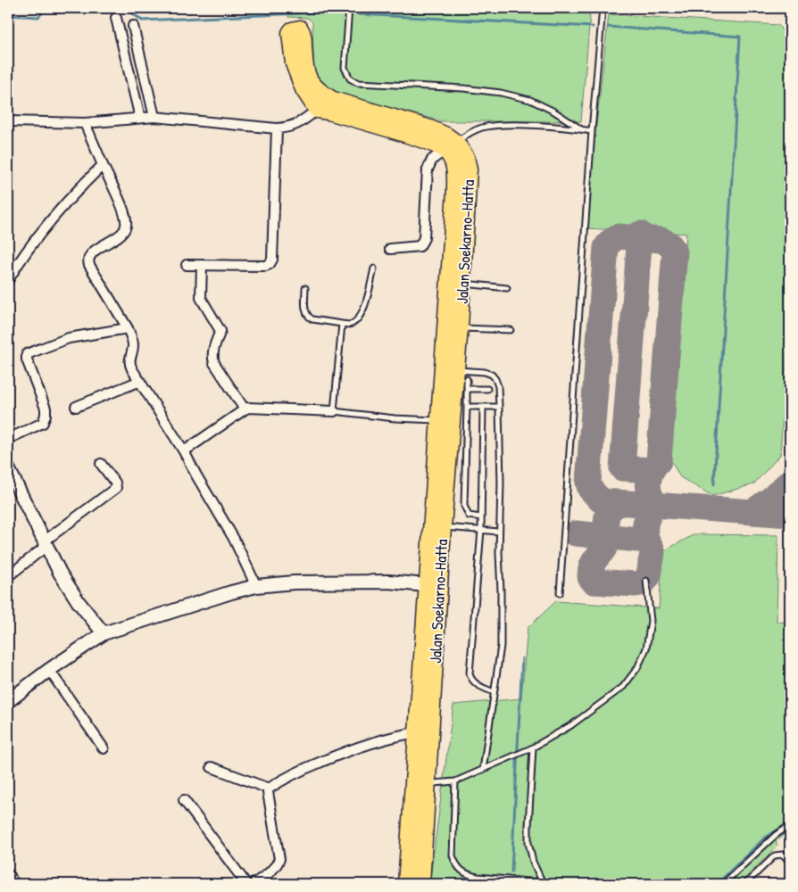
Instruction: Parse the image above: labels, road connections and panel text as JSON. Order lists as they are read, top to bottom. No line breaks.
{"streets":{"highway":["Jalan Soekarno-Hatta"]}}
